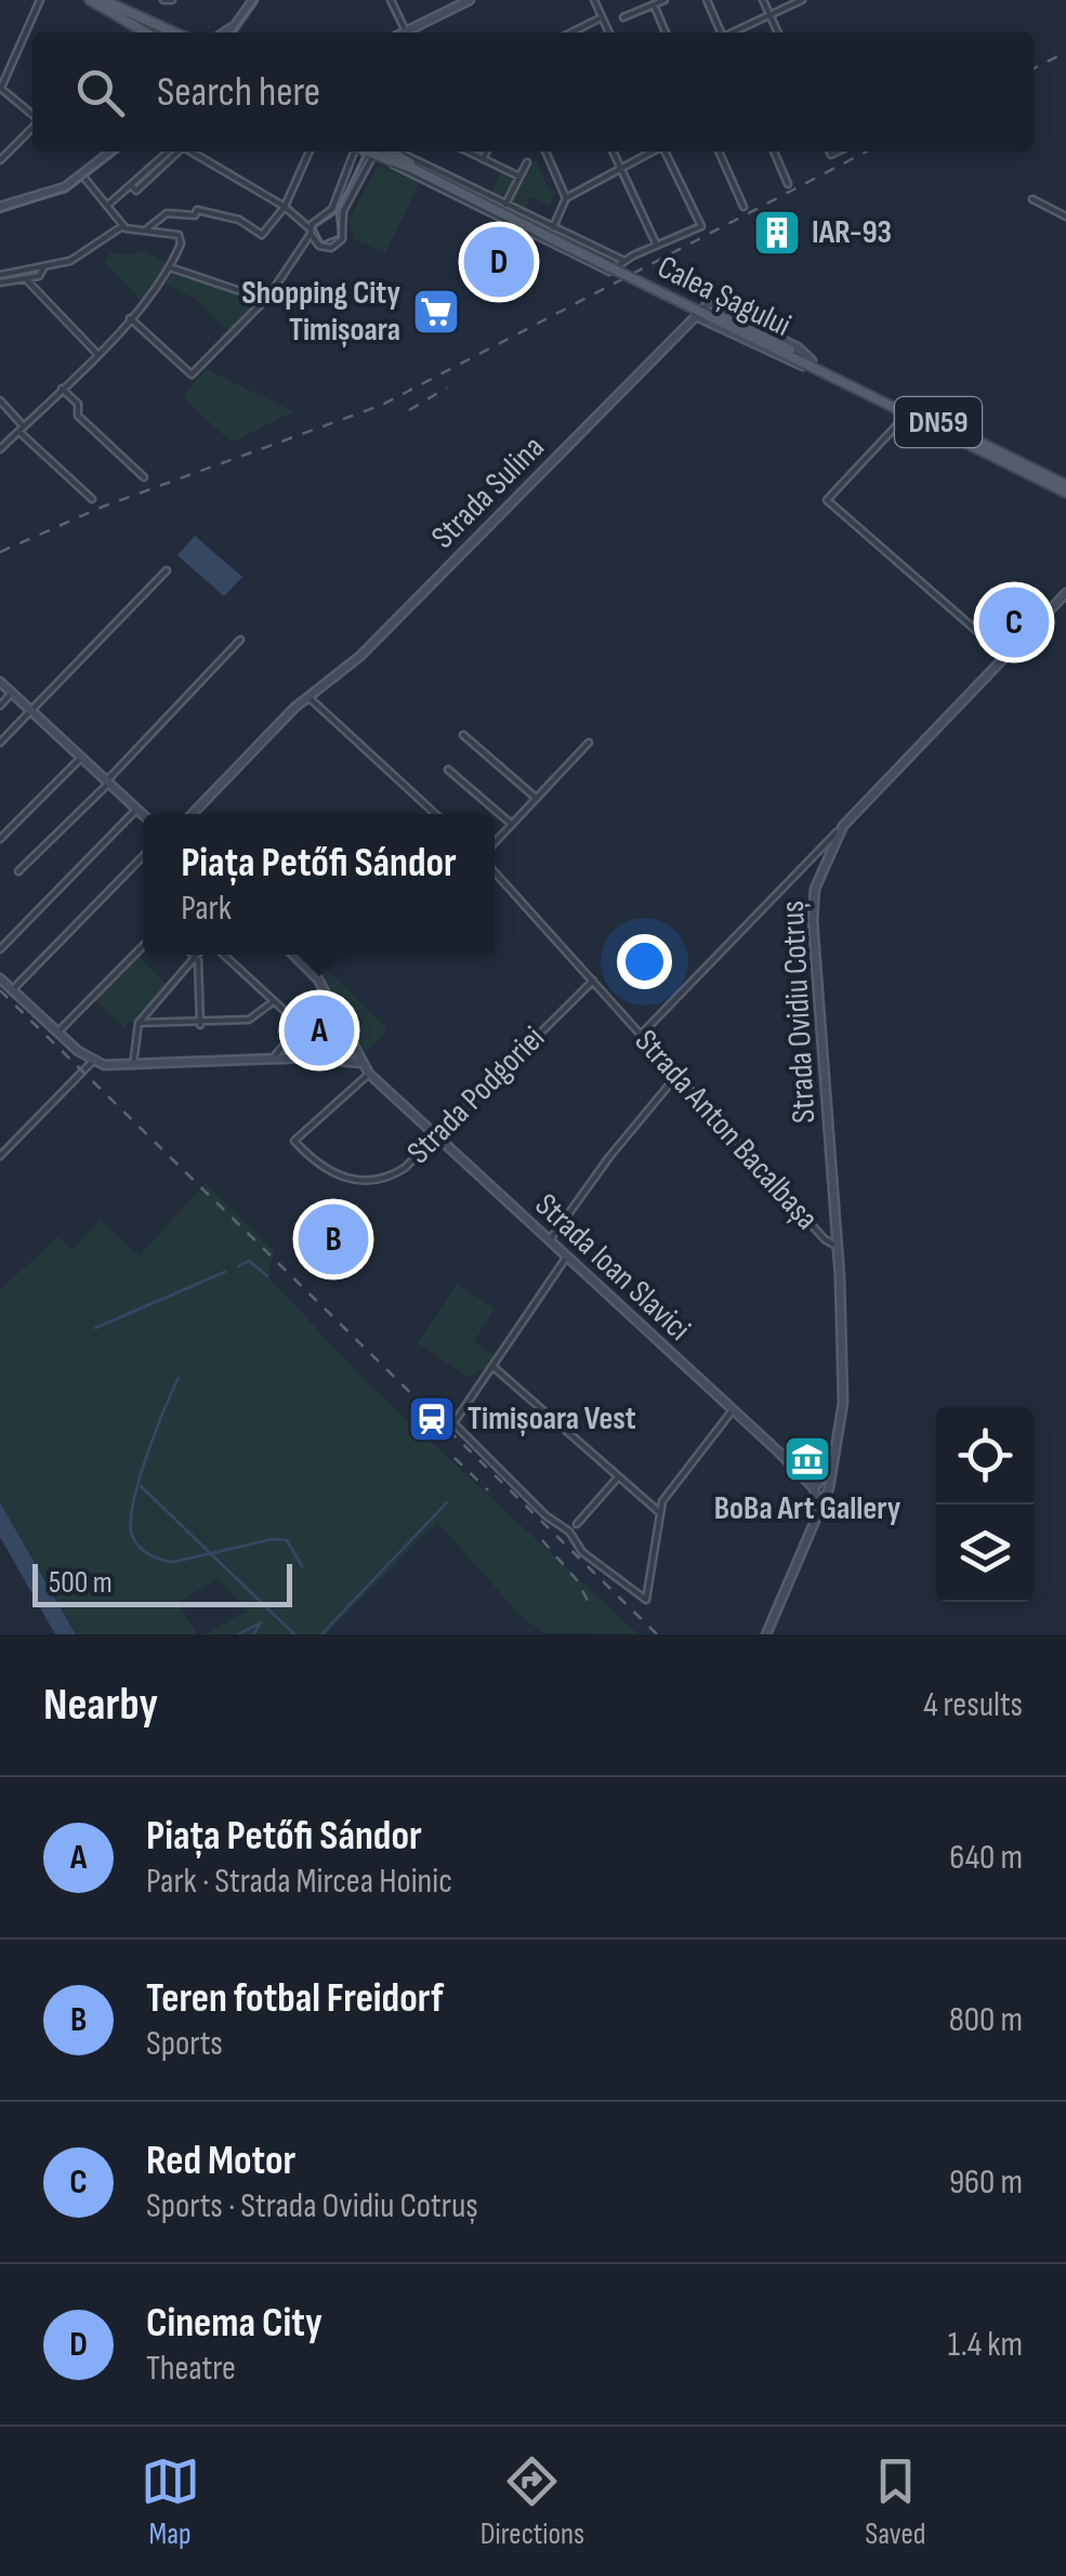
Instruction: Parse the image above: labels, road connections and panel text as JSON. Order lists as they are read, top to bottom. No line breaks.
{"streets":{"main road":["Calea Șagului","DN59","Strada Sulina","Strada Ovidiu Cotruș","Strada Ioan Slavici"],"street":["Strada Podgoriei","Strada Anton Bacalbașa"]},"crossings":[["Calea Șagului","Strada Sulina"],["Strada Ovidiu Cotruș","Strada Anton Bacalbașa"],["Strada Podgoriei","Strada Anton Bacalbașa"],["Strada Podgoriei","Strada Ioan Slavici"]],"places":{"building":["IAR-93"],"supermarket":["Shopping City Timișoara"],"station":["Timișoara Vest"],"museum":["BoBa Art Gallery"]},"scale_bar":"500 m","page":{"search":"Search here","pins":["D","C","A","B"],"popup":["Piața Petőfi Sándor","Park"],"scale":"500 m","heading":["Nearby","4 results"],"list":[{"mark":"A","name":"Piața Petőfi Sándor","note":"Park · Strada Mircea Hoinic","value":"640 m"},{"mark":"B","name":"Teren fotbal Freidorf","note":"Sports","value":"800 m"},{"mark":"C","name":"Red Motor","note":"Sports · Strada Ovidiu Cotruș","value":"960 m"},{"mark":"D","name":"Cinema City","note":"Theatre","value":"1.4 km"}],"nav":["Map","Directions","Saved"]}}
